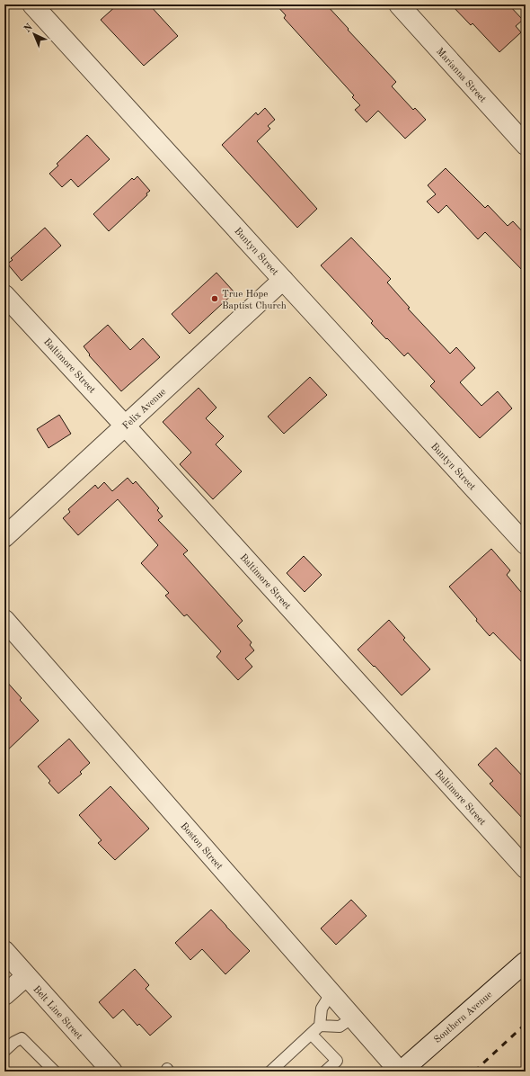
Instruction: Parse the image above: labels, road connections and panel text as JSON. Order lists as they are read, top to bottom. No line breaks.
{"streets":{"street":["Marianna Street","Buntyn Street","Baltimore Street","Felix Avenue","Boston Street","Belt Line Street","Southern Avenue"]},"crossings":[["Buntyn Street","Felix Avenue"],["Baltimore Street","Felix Avenue"],["Boston Street","Southern Avenue"]],"places":["True Hope Baptist Church"],"north":"top left"}
